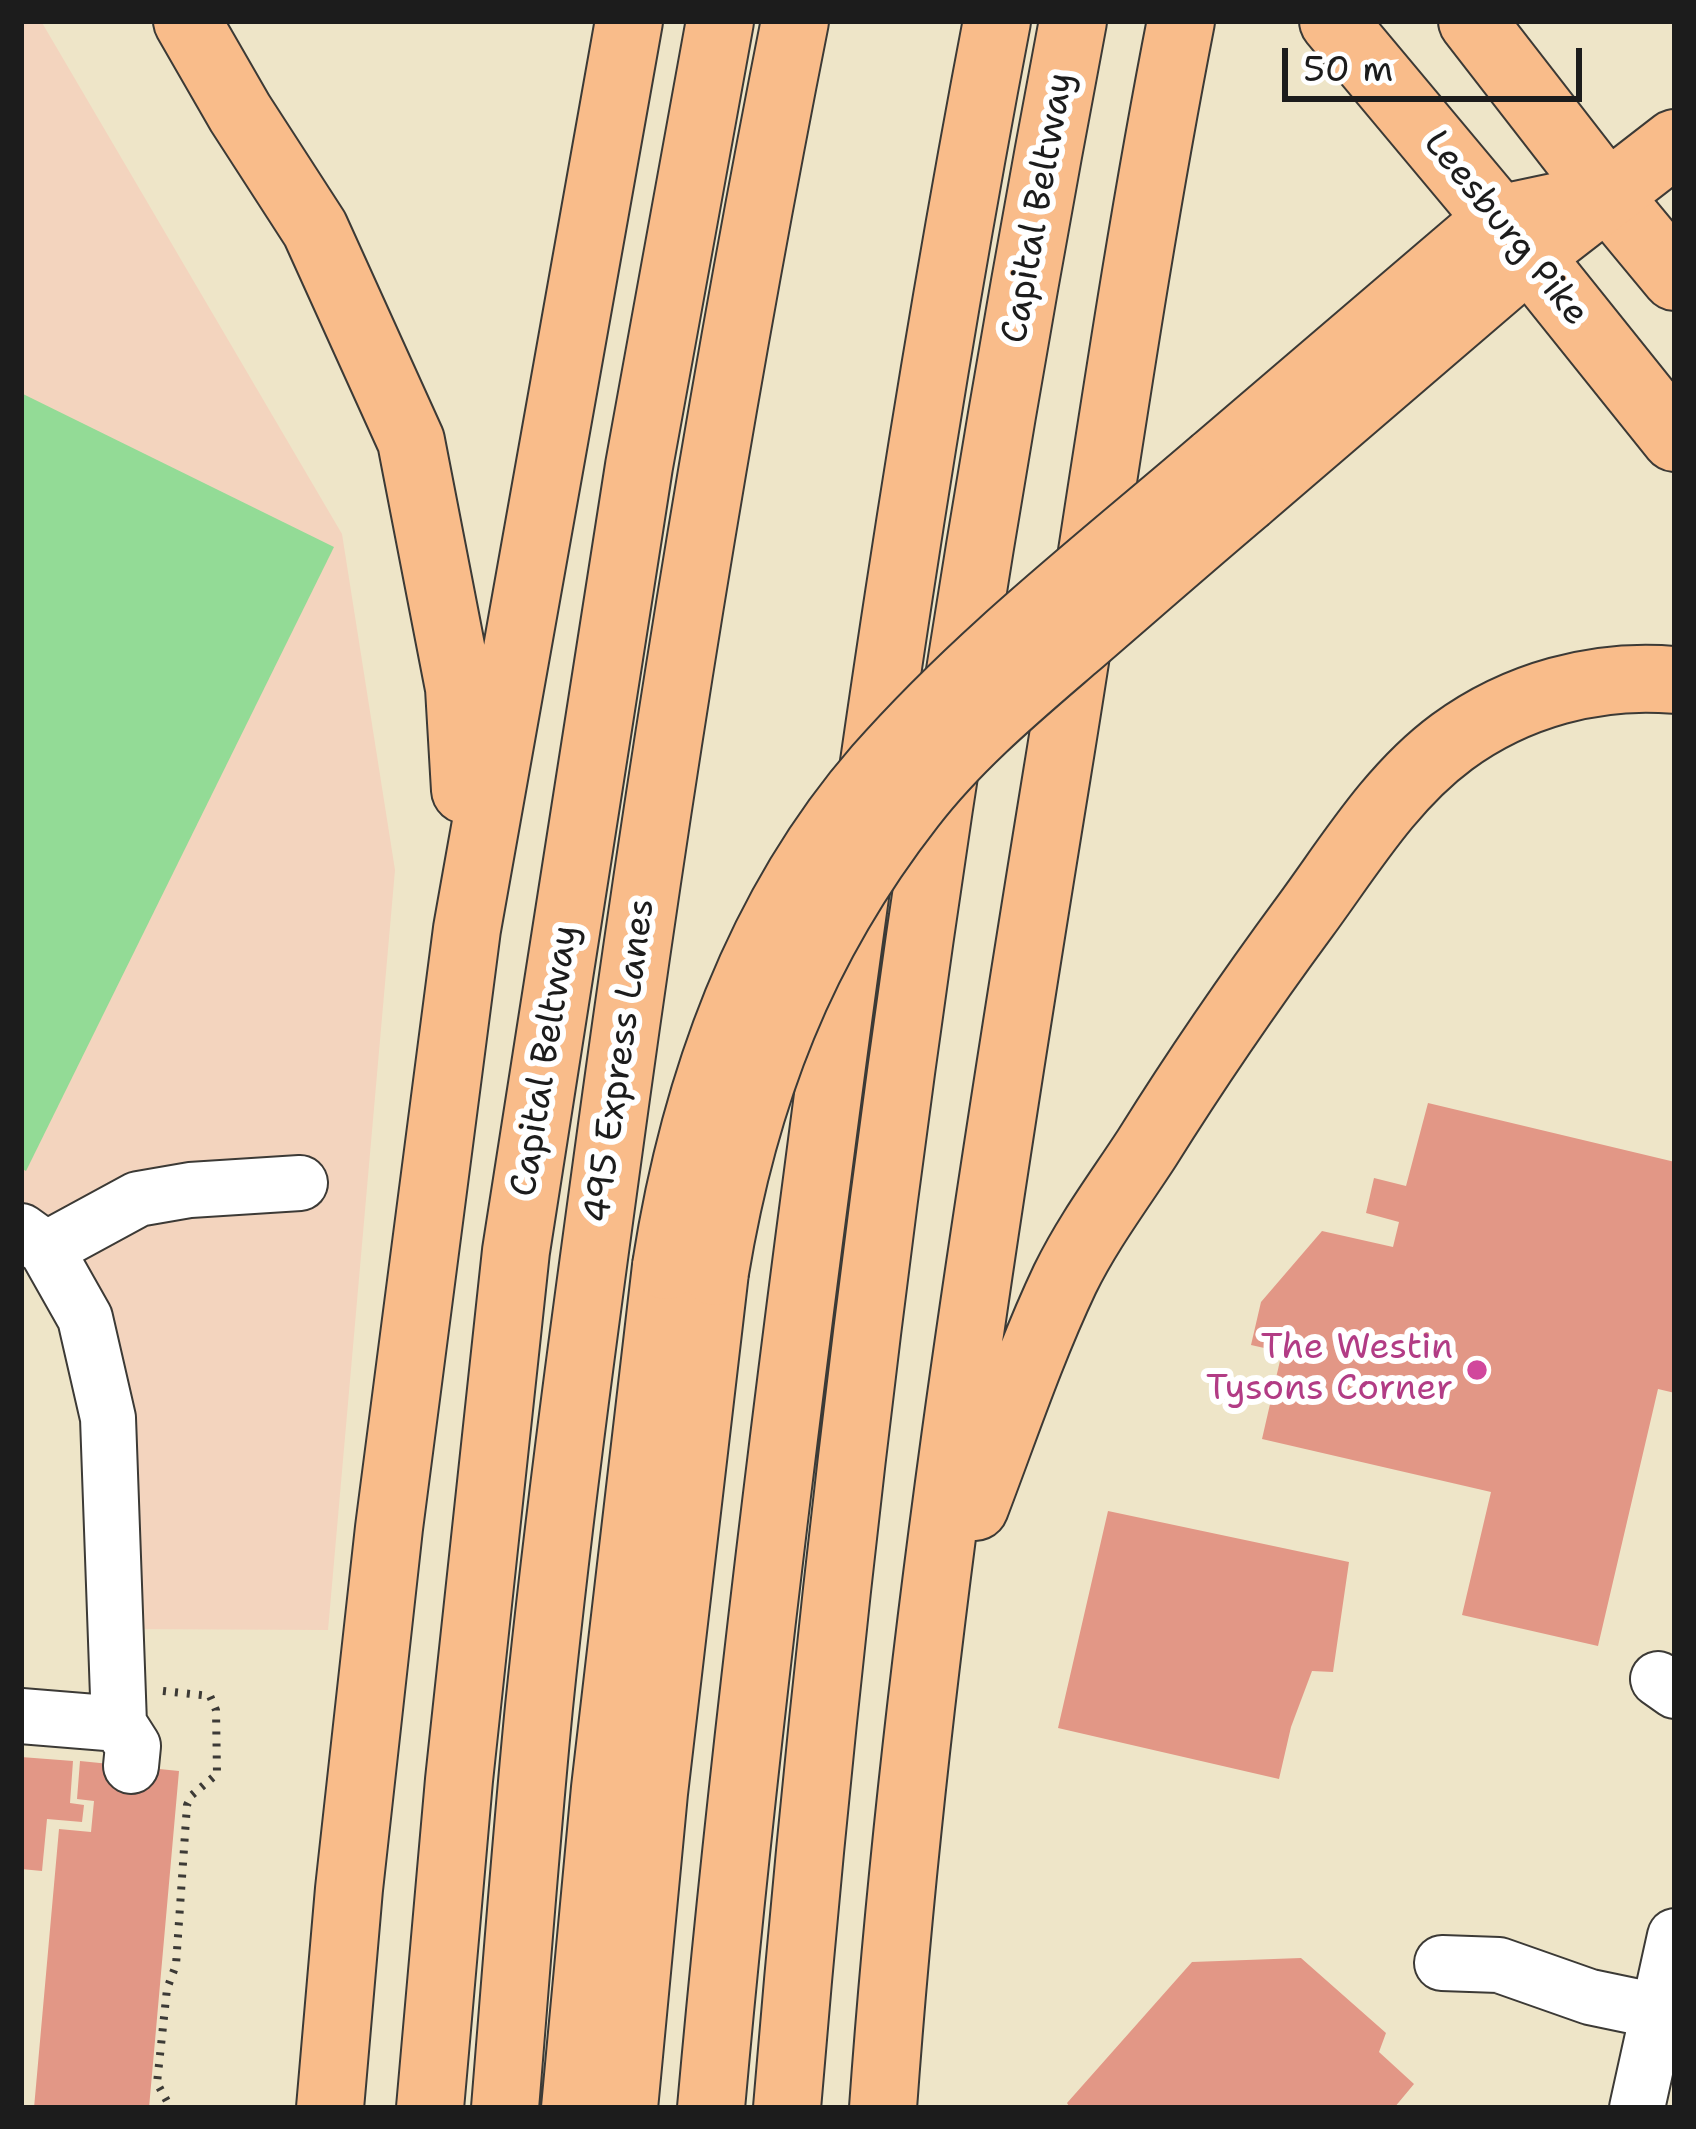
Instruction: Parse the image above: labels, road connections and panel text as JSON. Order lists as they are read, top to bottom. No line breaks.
{"streets":{"main road":["Capital Beltway","Leesburg Pike","495 Express Lanes"]},"places":["The Westin Tysons Corner"],"scale_bar":"50 m"}
